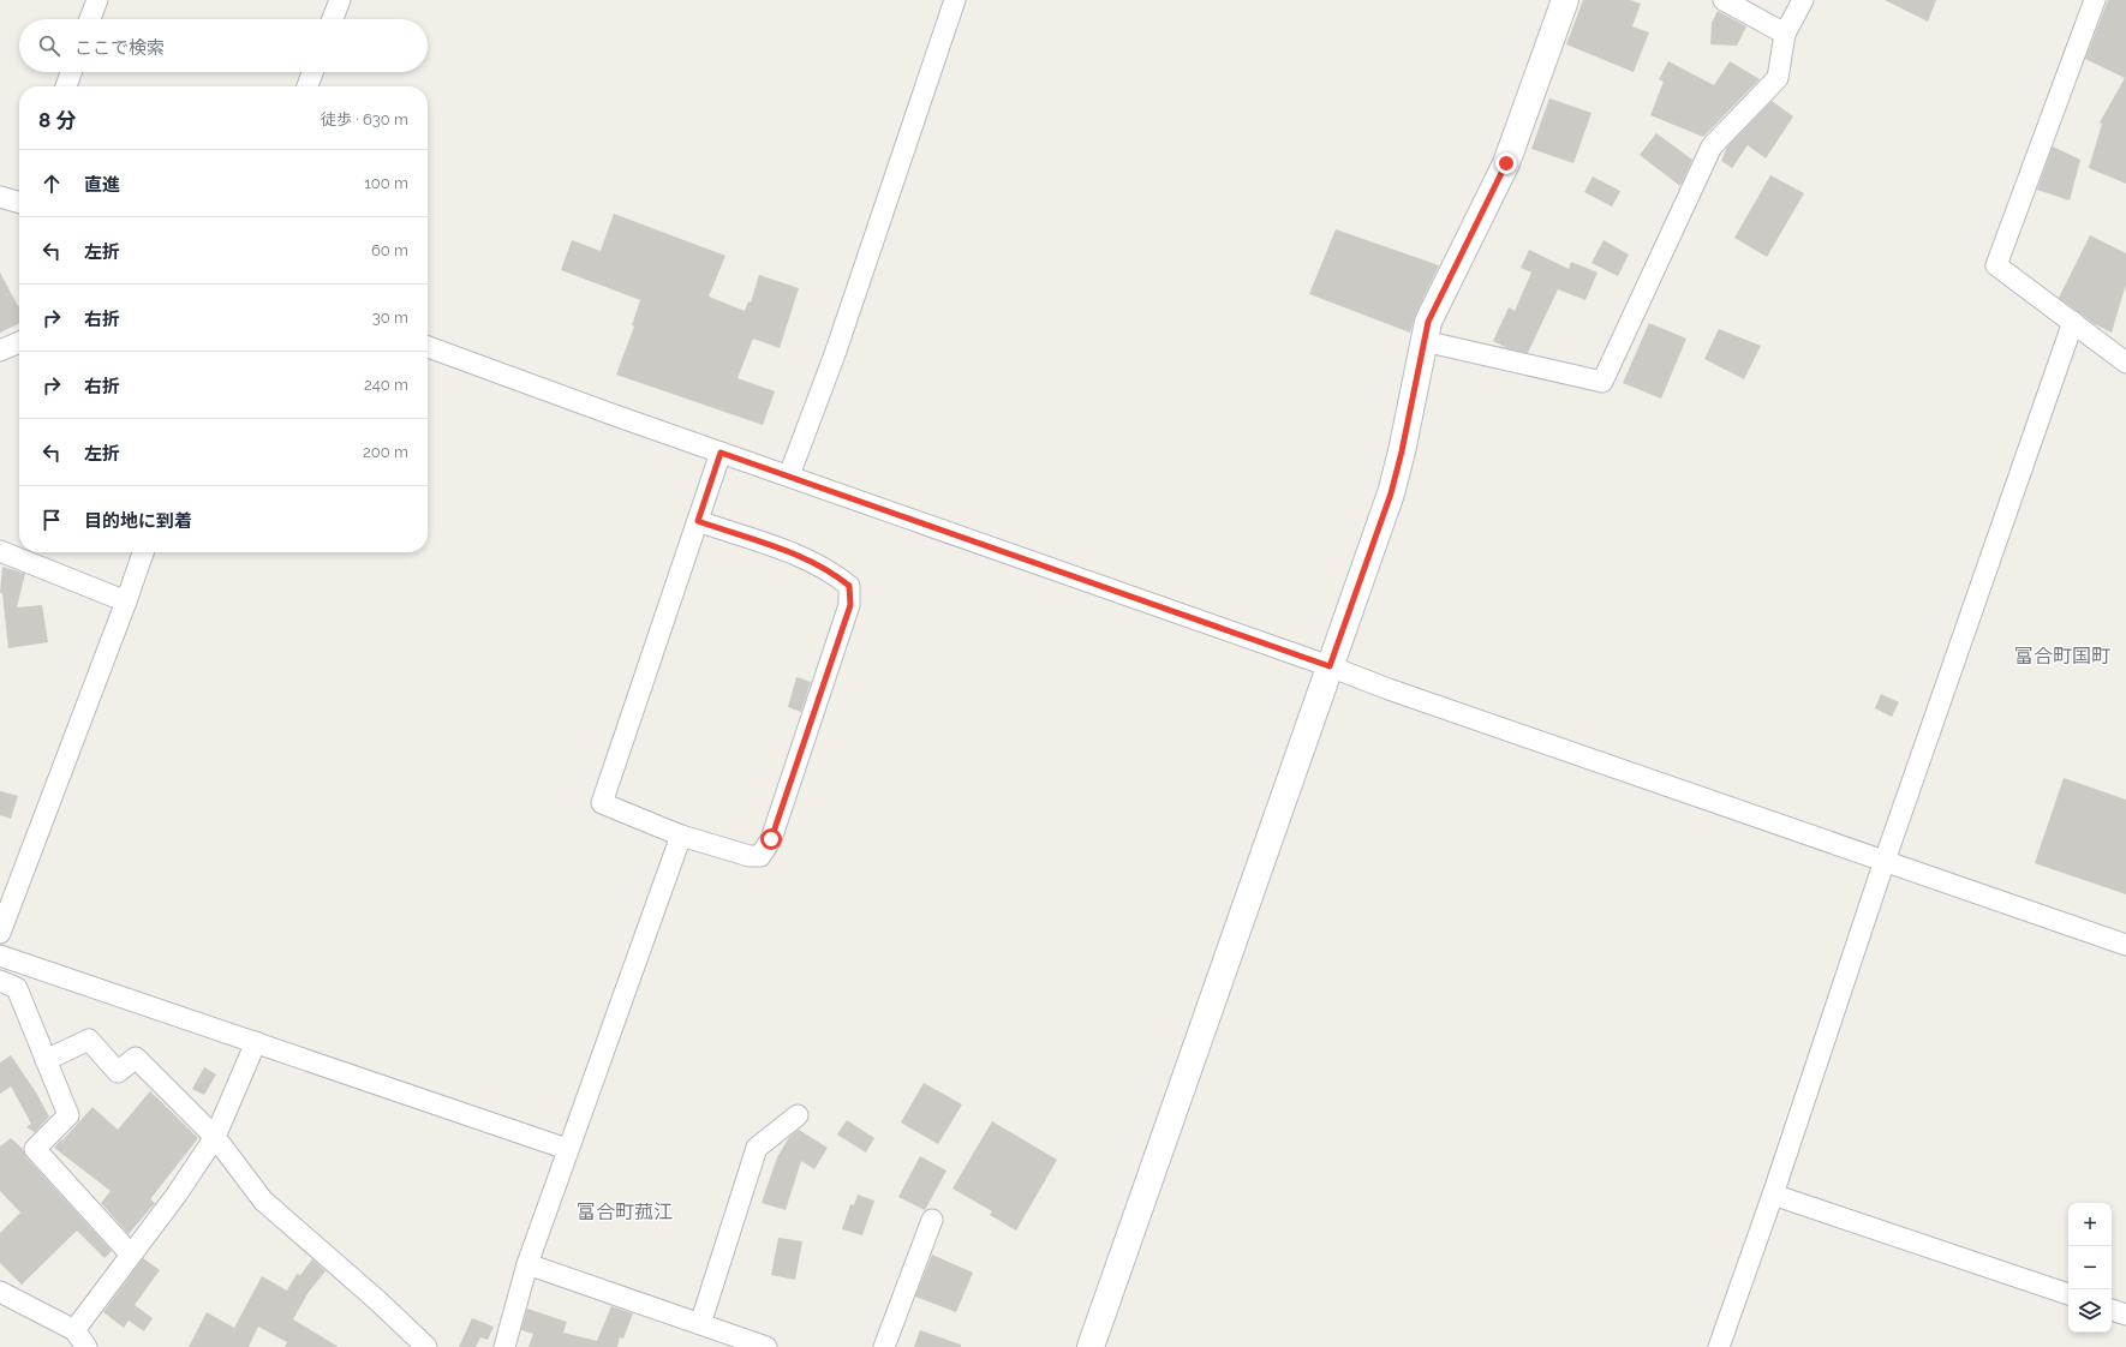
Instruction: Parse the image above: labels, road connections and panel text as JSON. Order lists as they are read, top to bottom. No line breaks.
{"districts":["富合町国町","富合町菰江"],"page":{"search":"ここで検索","heading":["8 分","徒歩 · 630 m"],"list":[["直進","100 m"],["左折","60 m"],["右折","30 m"],["右折","240 m"],["左折","200 m"],"目的地に到着"],"map_buttons":["+","−"]}}
